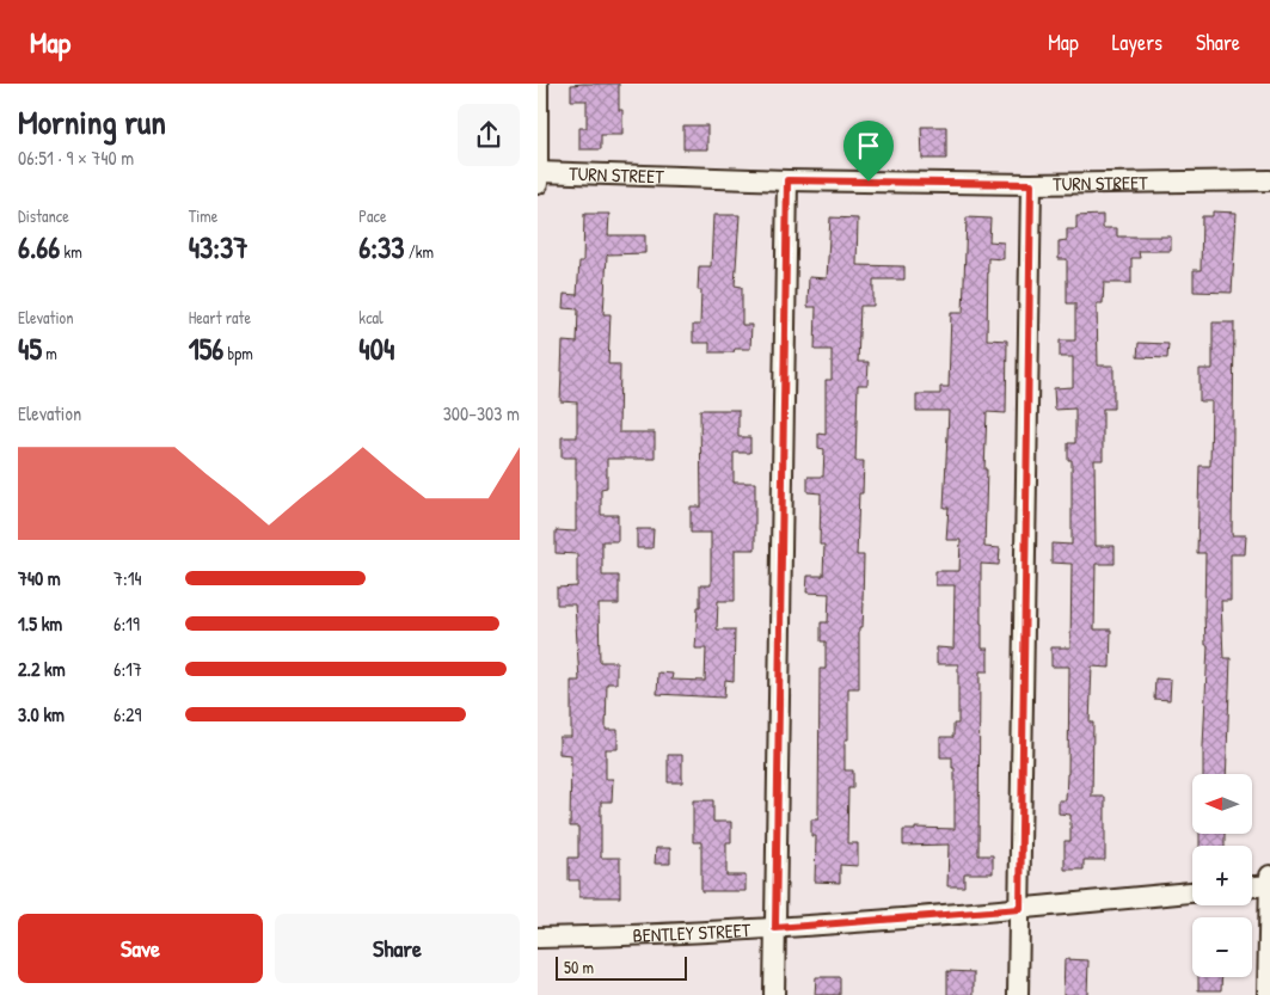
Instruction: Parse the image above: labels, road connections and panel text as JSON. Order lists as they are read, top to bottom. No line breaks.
{"streets":{"street":["TURN STREET","BENTLEY STREET"]},"scale_bar":"50 m","north":"left","page":{"header":"Map","nav":["Map","Layers","Share"],"heading":["Morning run","06:51 · 9 × 740 m"],"stats":[["Distance","6.66 km"],["Time","43:37"],["Pace","6:33 /km"],["Elevation","45 m"],["Heart rate","156 bpm"],["kcal","404"]],"chart":["Elevation","300–303 m"],"list":[{"name":"740 m","note":"7:14"},{"name":"1.5 km","note":"6:19"},{"name":"2.2 km","note":"6:17"},{"name":"3.0 km","note":"6:29"}],"map_buttons":["+","−"],"buttons":["Save","Share"],"scale":"50 m"}}
